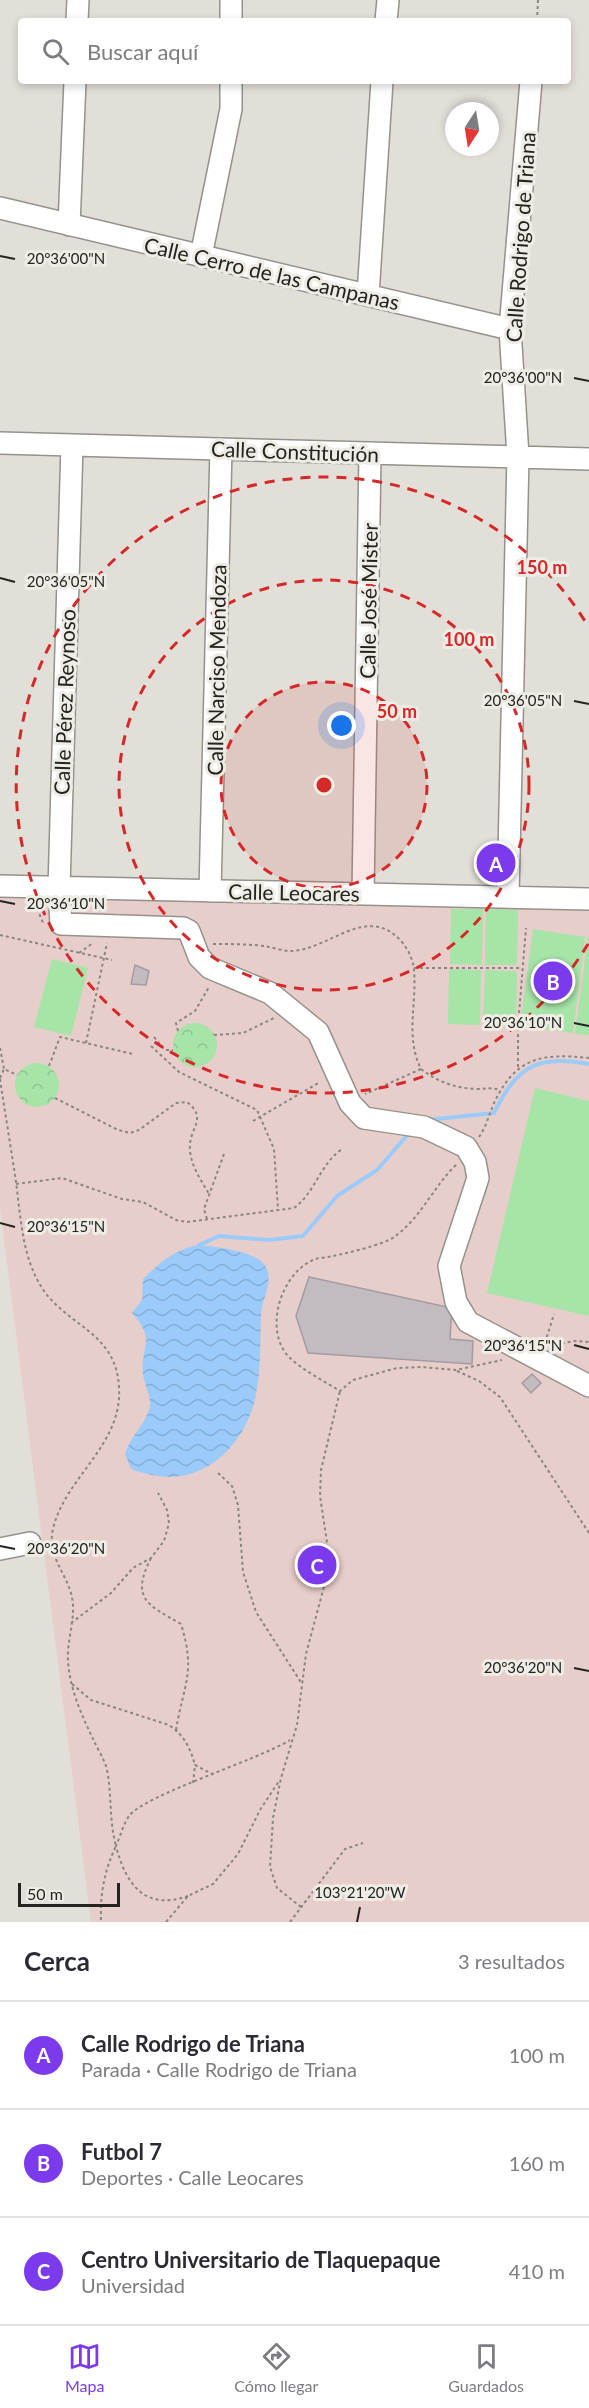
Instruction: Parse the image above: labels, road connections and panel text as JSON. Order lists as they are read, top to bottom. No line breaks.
{"streets":{"street":["Calle Rodrigo de Triana","Calle Cerro de las Campanas","Calle Constitución","Calle José Mister","Calle Narciso Mendoza","Calle Pérez Reynoso","Calle Leocares"]},"crossings":[["Calle Rodrigo de Triana","Calle Cerro de las Campanas"],["Calle Rodrigo de Triana","Calle Constitución"],["Calle Rodrigo de Triana","Calle Leocares"],["Calle Constitución","Calle José Mister"],["Calle Constitución","Calle Narciso Mendoza"],["Calle Constitución","Calle Pérez Reynoso"],["Calle José Mister","Calle Leocares"],["Calle Narciso Mendoza","Calle Leocares"],["Calle Pérez Reynoso","Calle Leocares"]],"scale_bar":"50 m","north":"bottom","page":{"search":"Buscar aquí","pins":["A","B","C"],"scale":"50 m","heading":["Cerca","3 resultados"],"list":[{"mark":"A","name":"Calle Rodrigo de Triana","note":"Parada · Calle Rodrigo de Triana","value":"100 m"},{"mark":"B","name":"Futbol 7","note":"Deportes · Calle Leocares","value":"160 m"},{"mark":"C","name":"Centro Universitario de Tlaquepaque","note":"Universidad","value":"410 m"}],"nav":["Mapa","Cómo llegar","Guardados"]},"coordinates":["20°36'00\"N","20°36'05\"N","20°36'10\"N","20°36'15\"N","20°36'20\"N","103°21'20\"W"],"rings":["150 m","100 m","50 m"]}
